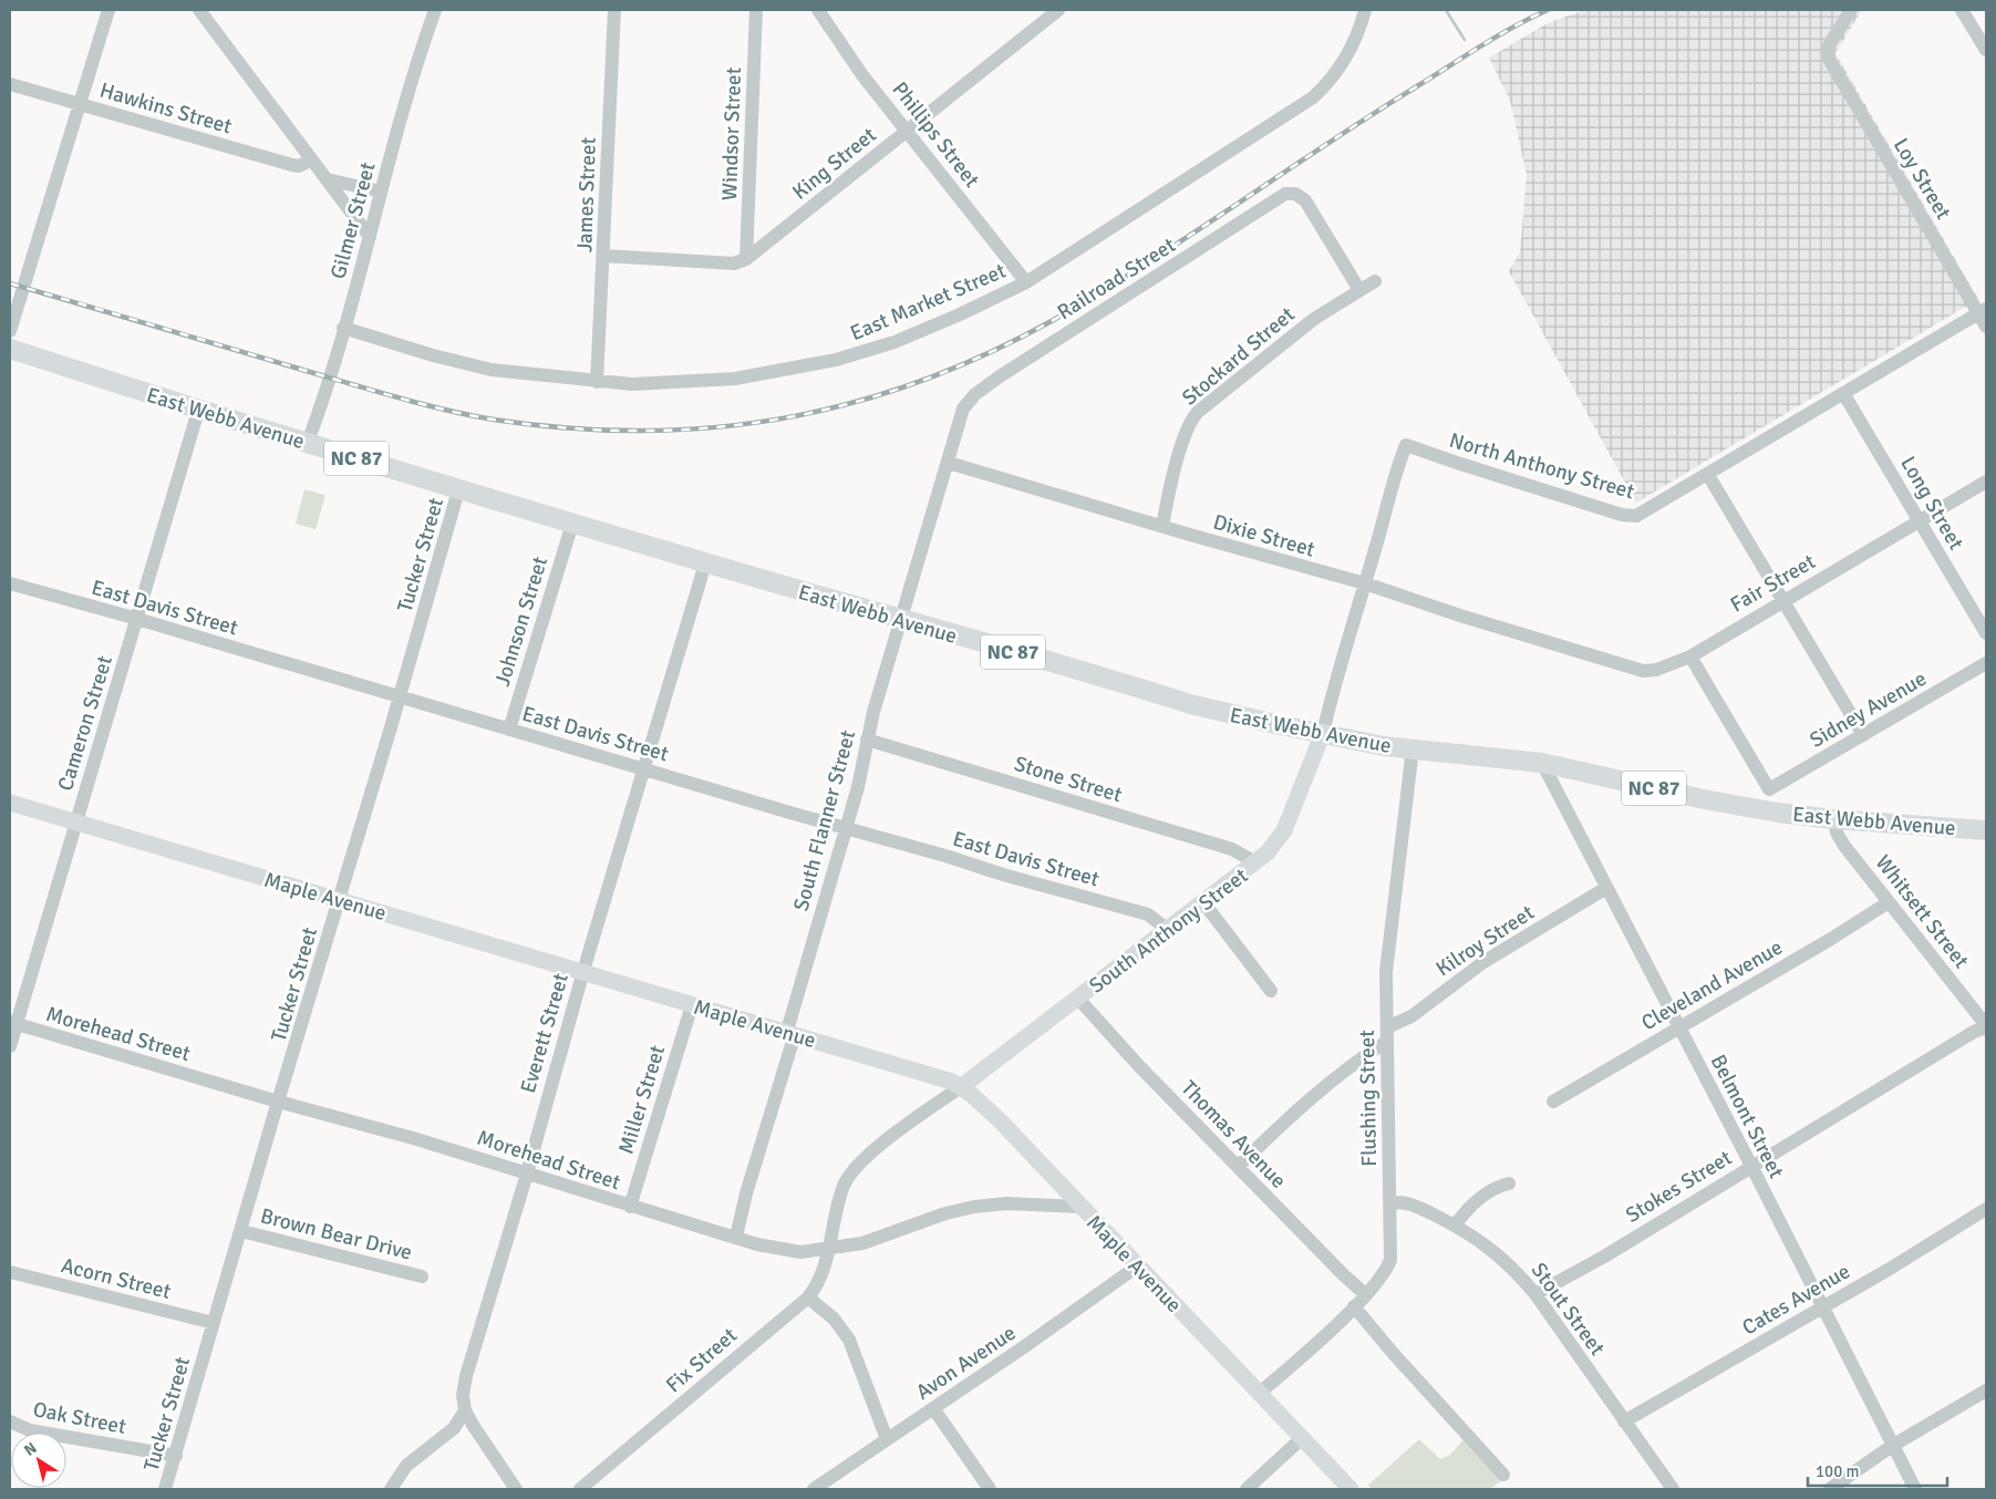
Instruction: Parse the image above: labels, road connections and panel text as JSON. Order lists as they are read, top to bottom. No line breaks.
{"streets":{"highway":["East Webb Avenue","NC 87"],"main road":["Maple Avenue","South Anthony Street"],"street":["Hawkins Street","Windsor Street","Phillips Street","King Street","Loy Street","James Street","Gilmer Street","Railroad Street","East Market Street","Stockard Street","North Anthony Street","Long Street","Dixie Street","Tucker Street","Fair Street","East Davis Street","Johnson Street","Sidney Avenue","Cameron Street","Stone Street","South Flanner Street","Whitsett Street","Kilroy Street","Cleveland Avenue","Morehead Street","Everett Street","Flushing Street","Miller Street","Belmont Street","Thomas Avenue","Stokes Street","Brown Bear Drive","Acorn Street","Cates Avenue","Stout Street","Fix Street","Avon Avenue","Oak Street"]},"crossings":[["Windsor Street","King Street"],["Phillips Street","King Street"],["Phillips Street","East Market Street"],["Loy Street","North Anthony Street"],["James Street","East Market Street"],["Gilmer Street","East Market Street"],["Gilmer Street","East Webb Avenue"],["Railroad Street","Stockard Street"],["Railroad Street","South Flanner Street"],["Stockard Street","Dixie Street"],["East Webb Avenue","North Anthony Street"],["East Webb Avenue","Tucker Street"],["East Webb Avenue","Johnson Street"],["East Webb Avenue","Sidney Avenue"],["East Webb Avenue","Cameron Street"],["East Webb Avenue","South Flanner Street"],["East Webb Avenue","Whitsett Street"],["East Webb Avenue","South Anthony Street"],["East Webb Avenue","Everett Street"],["East Webb Avenue","Flushing Street"],["East Webb Avenue","Belmont Street"],["North Anthony Street","Long Street"],["North Anthony Street","Dixie Street"],["North Anthony Street","South Anthony Street"],["Long Street","Fair Street"],["Dixie Street","Fair Street"],["Dixie Street","South Flanner Street"],["Tucker Street","East Davis Street"],["Tucker Street","Maple Avenue"],["Tucker Street","Morehead Street"],["Tucker Street","Brown Bear Drive"],["Tucker Street","Acorn Street"],["Tucker Street","Oak Street"],["East Davis Street","Johnson Street"],["East Davis Street","Cameron Street"],["East Davis Street","South Flanner Street"],["East Davis Street","South Anthony Street"],["East Davis Street","Everett Street"],["Cameron Street","Maple Avenue"],["Cameron Street","Morehead Street"],["Stone Street","South Flanner Street"],["Stone Street","South Anthony Street"],["South Flanner Street","Maple Avenue"],["South Flanner Street","Morehead Street"],["Maple Avenue","South Anthony Street"],["Maple Avenue","Morehead Street"],["Maple Avenue","Everett Street"],["Maple Avenue","Flushing Street"],["Maple Avenue","Miller Street"],["Maple Avenue","Fix Street"],["Maple Avenue","Avon Avenue"],["Whitsett Street","Cleveland Avenue"],["Whitsett Street","Stokes Street"],["South Anthony Street","Thomas Avenue"],["South Anthony Street","Fix Street"],["Kilroy Street","Flushing Street"],["Kilroy Street","Belmont Street"],["Cleveland Avenue","Belmont Street"],["Morehead Street","Everett Street"],["Morehead Street","Miller Street"],["Morehead Street","Fix Street"],["Flushing Street","Thomas Avenue"],["Flushing Street","Stout Street"],["Belmont Street","Stokes Street"],["Belmont Street","Cates Avenue"],["Stokes Street","Stout Street"],["Cates Avenue","Stout Street"]],"scale_bar":"100 m","north":"top left"}
